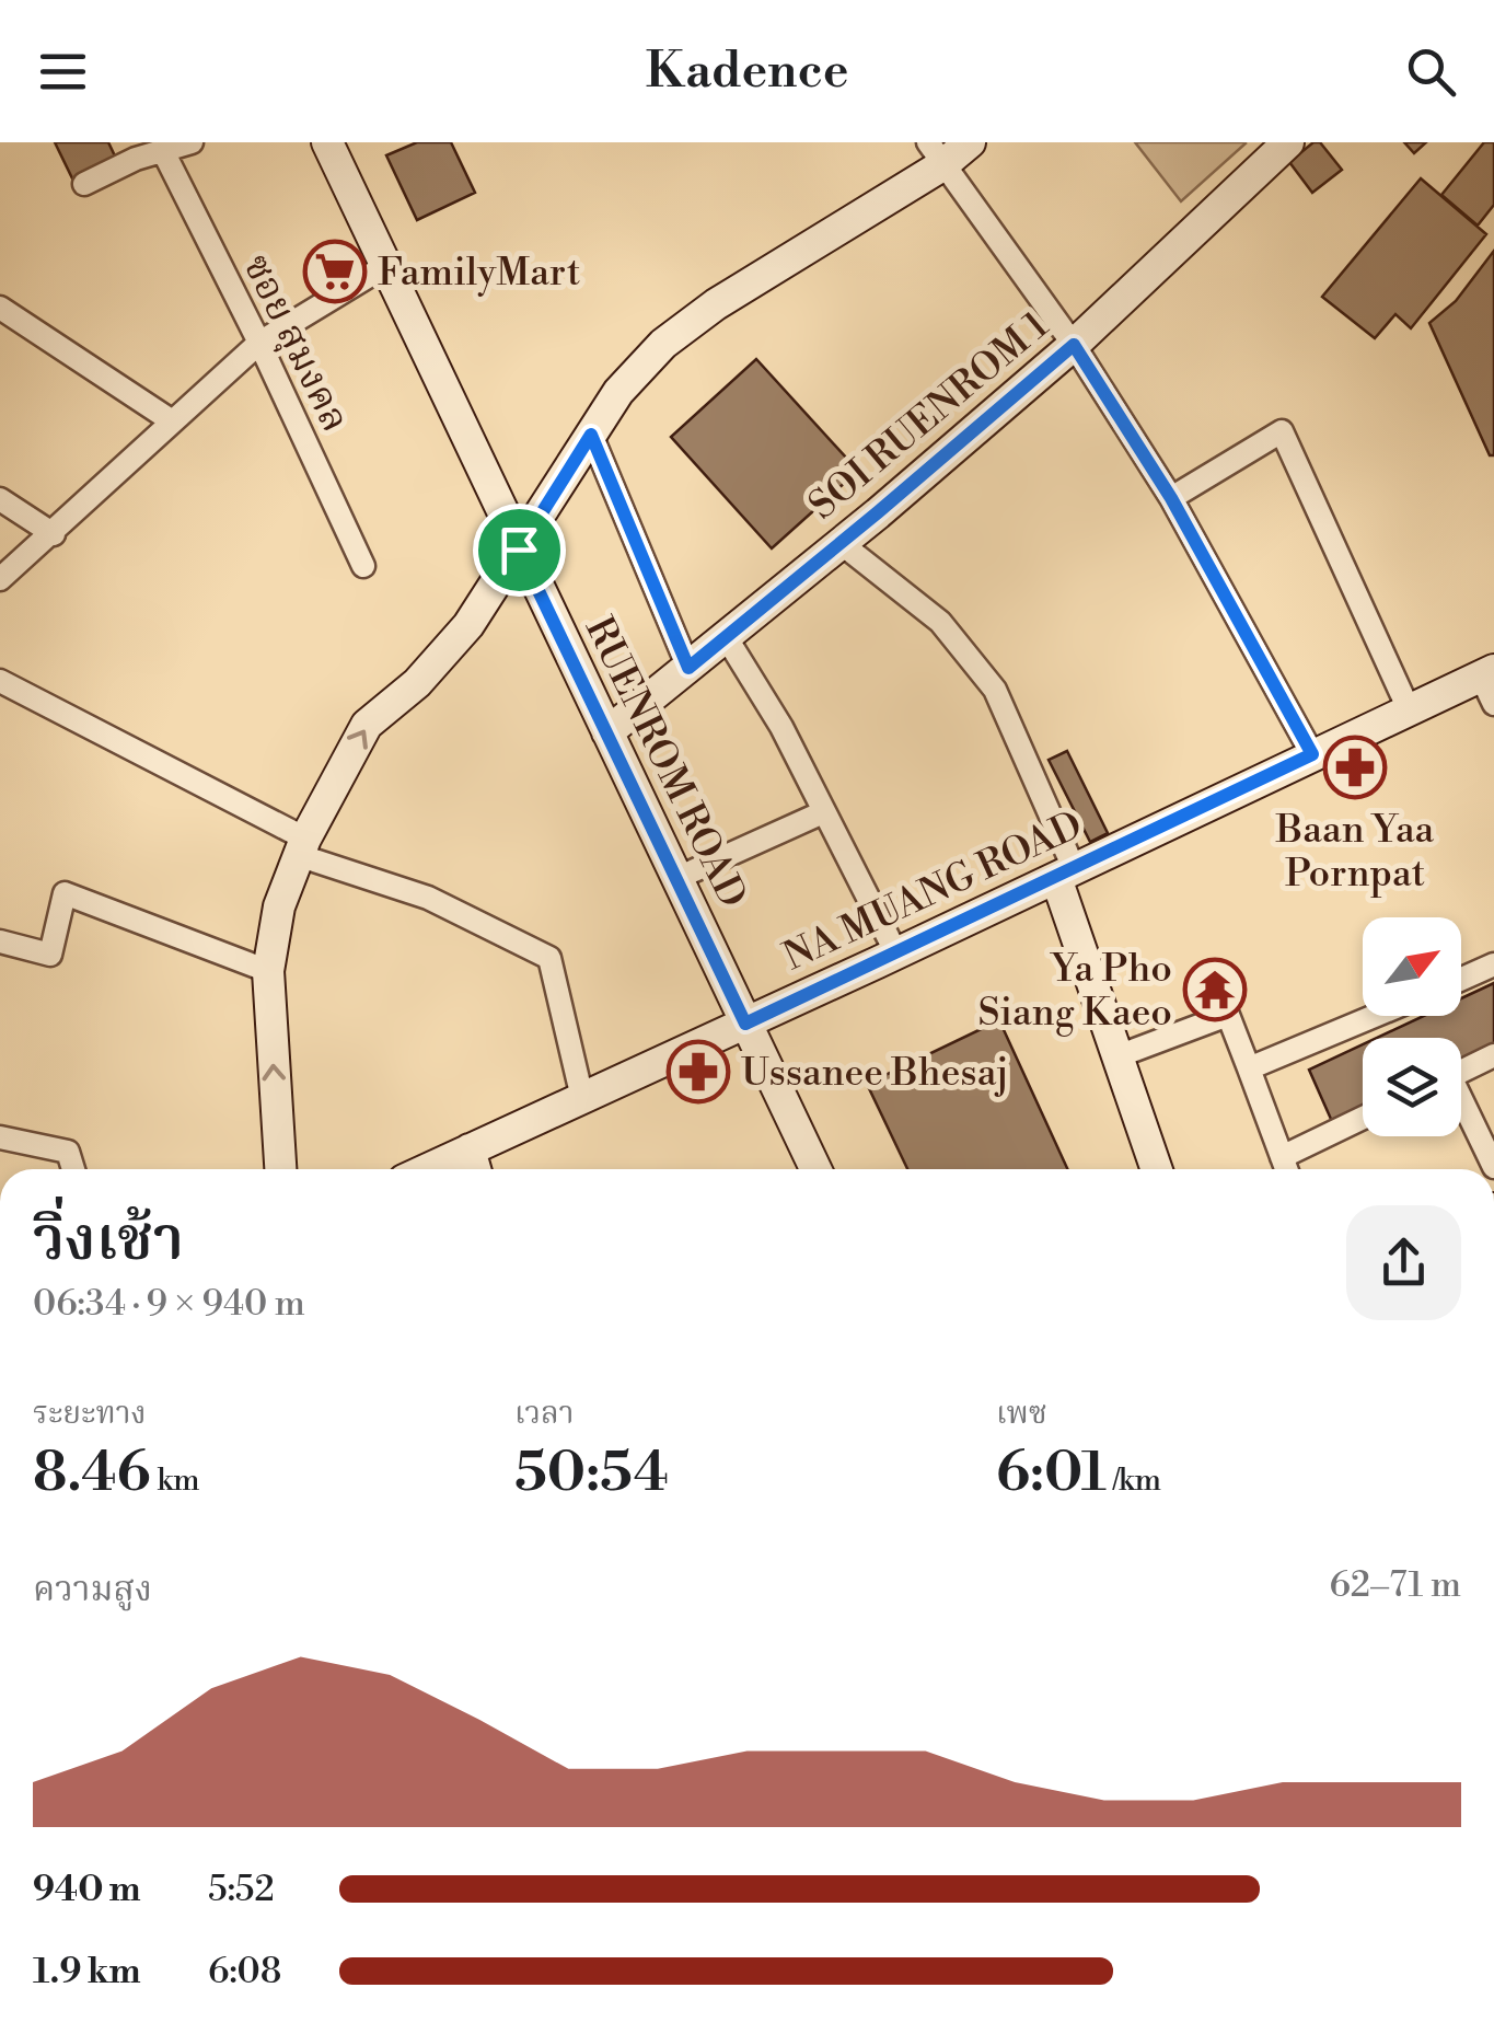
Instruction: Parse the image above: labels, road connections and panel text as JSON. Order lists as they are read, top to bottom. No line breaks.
{"streets":{"street":["ซอย สุมงคล","SOI RUENROM 1","RUENROM ROAD","NA MUANG ROAD"]},"crossings":[["SOI RUENROM 1","RUENROM ROAD"],["RUENROM ROAD","NA MUANG ROAD"]],"places":{"supermarket":["FamilyMart"],"pharmacy":["Baan Yaa Pornpat","Ussanee Bhesaj"],"temple":["Ya Pho Siang Kaeo"]},"north":"top right","page":{"header":"Kadence","heading":["วิ่งเช้า","06:34 · 9 × 940 m"],"stats":[["ระยะทาง","8.46 km"],["เวลา","50:54"],["เพซ","6:01 /km"]],"chart":["ความสูง","62–71 m"],"list":[{"name":"940 m","note":"5:52"},{"name":"1.9 km","note":"6:08"}]}}
